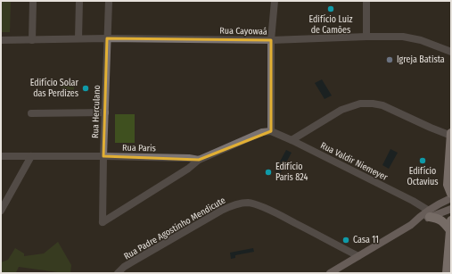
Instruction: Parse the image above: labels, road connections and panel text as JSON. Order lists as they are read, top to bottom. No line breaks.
{"streets":{"street":["Rua Cayowaá","Rua Herculano","Rua Paris","Rua Valdir Niemeyer","Rua Padre Agostinho Mendicute"]},"crossings":[["Rua Cayowaá","Rua Herculano"],["Rua Herculano","Rua Paris"],["Rua Paris","Rua Valdir Niemeyer"]],"places":["Edifício Luiz de Camões","Igreja Batista","Edifício Solar das Perdizes","Edifício Octavius","Edifício Paris 824","Casa 11"]}
